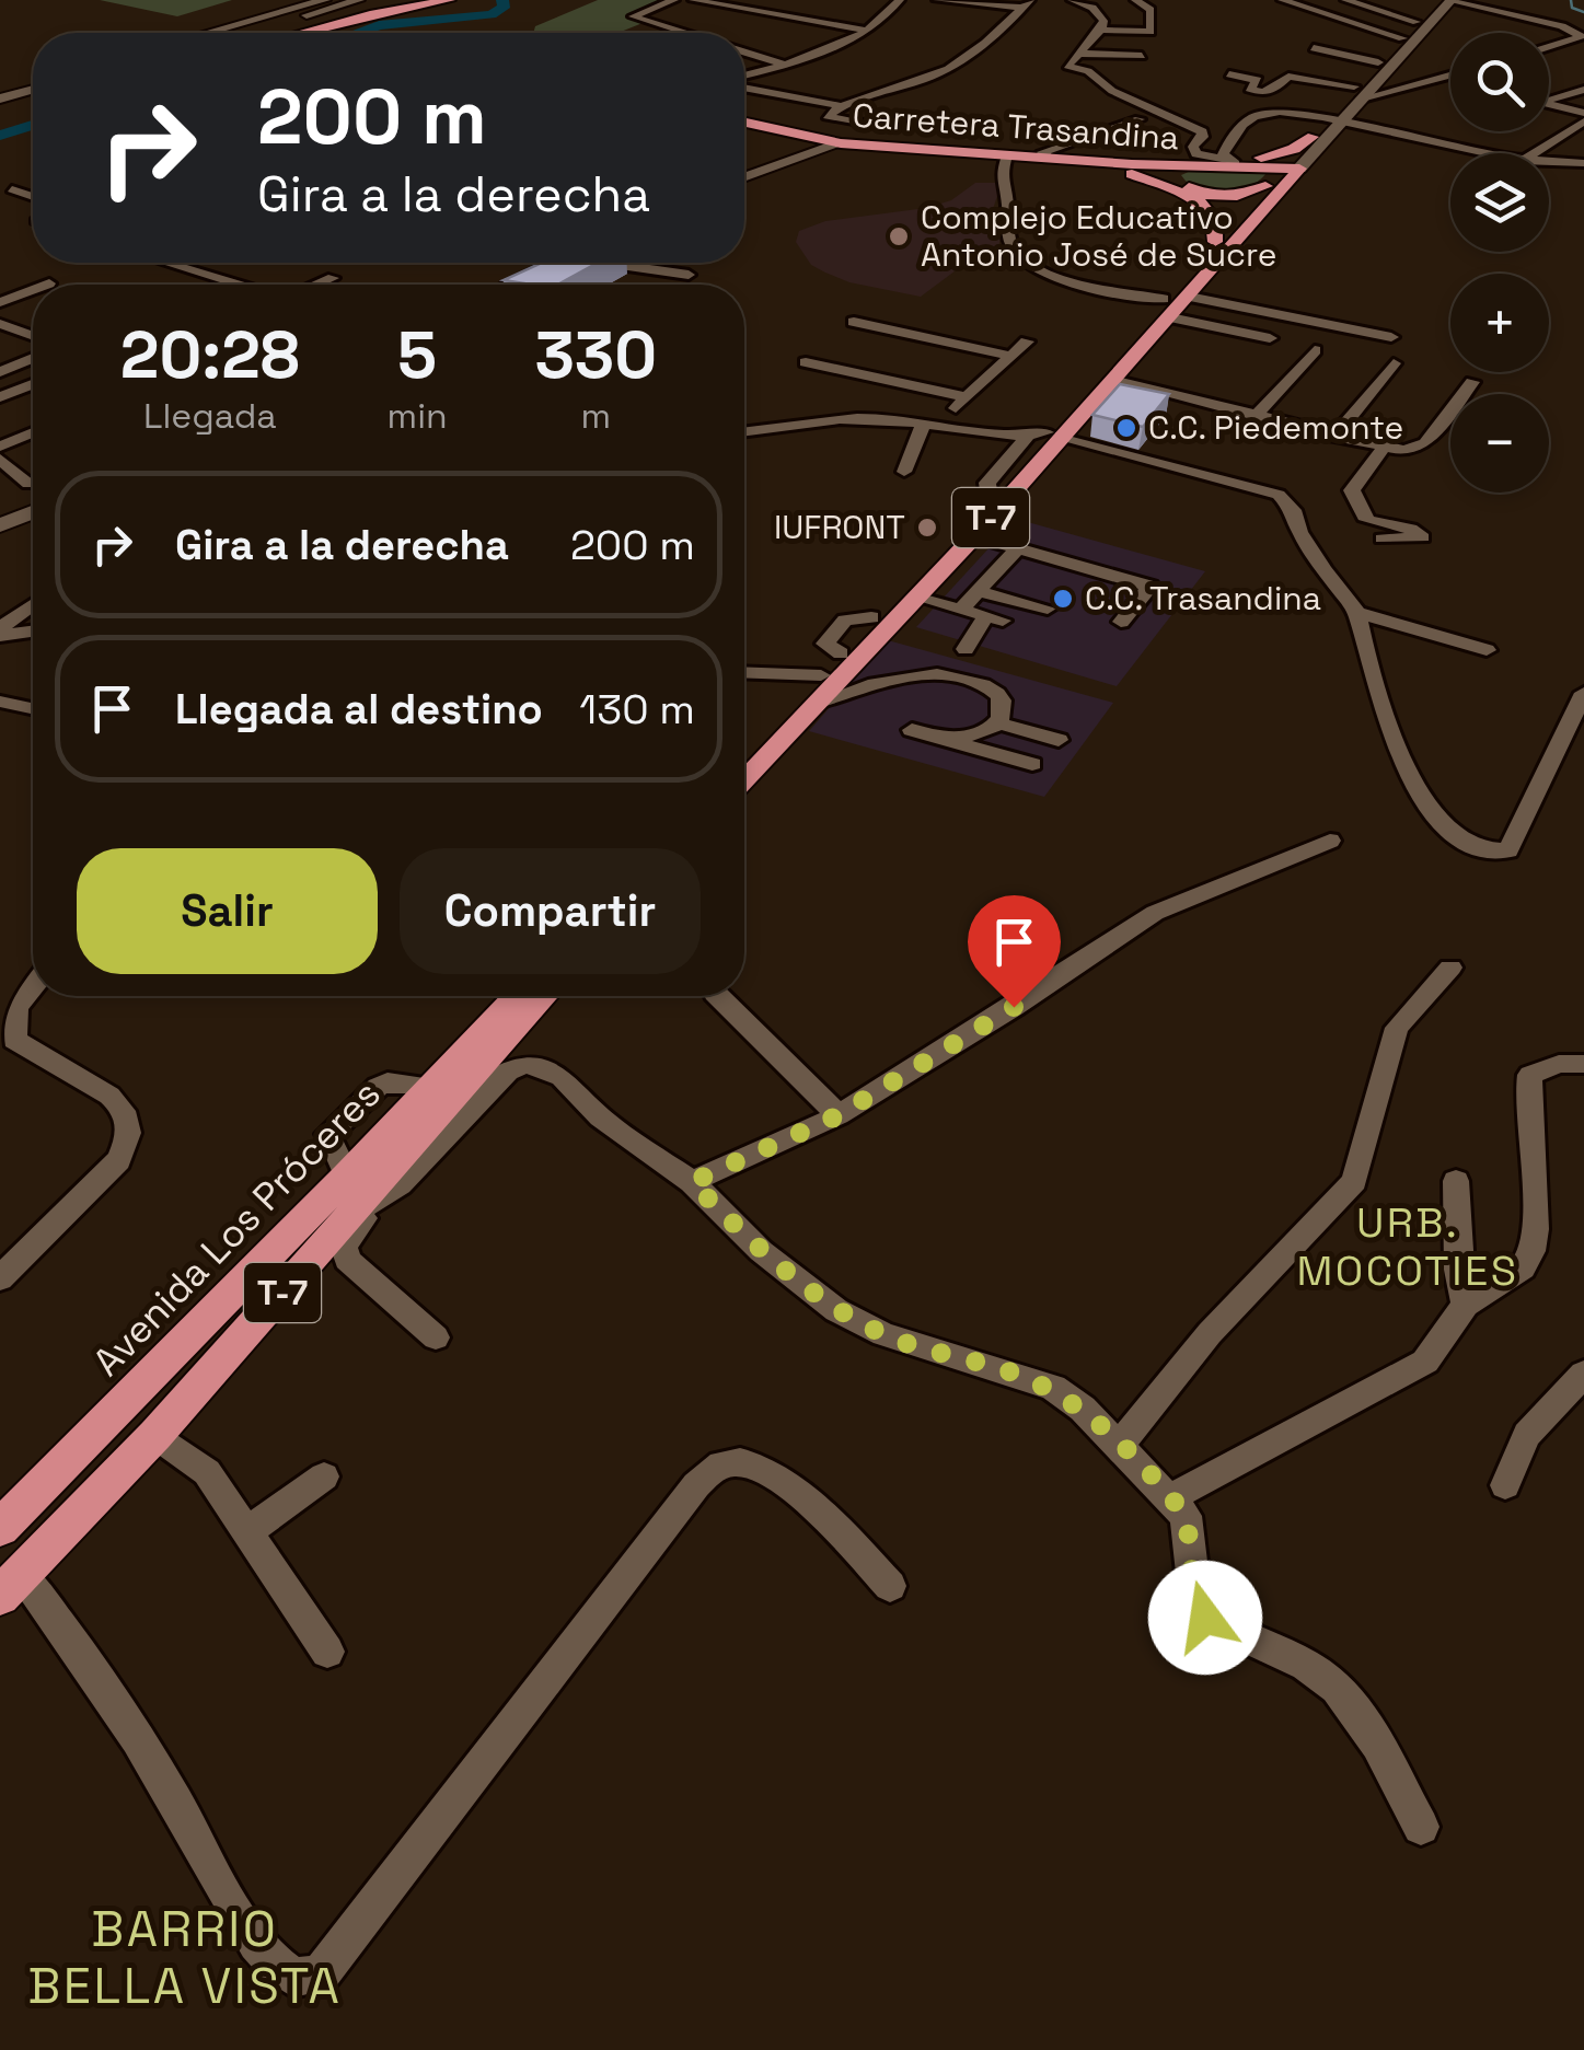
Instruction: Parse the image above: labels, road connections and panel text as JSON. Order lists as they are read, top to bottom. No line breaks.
{"streets":{"highway":["Carretera Trasandina","T-7","Avenida Los Próceres"]},"crossings":[["Carretera Trasandina","T-7"]],"districts":["URB. MOCOTIES","BARRIO BELLA VISTA"],"places":["Complejo Educativo Antonio José de Sucre","C.C. Piedemonte","IUFRONT","C.C. Trasandina"],"page":{"map_buttons":["+","−"],"turn":["200 m","Gira a la derecha"],"eta":["20:28","Llegada","5","min","330","m"],"list":[{"name":"Gira a la derecha","value":"200 m"},{"name":"Llegada al destino","value":"130 m"}],"buttons":["Salir","Compartir"]}}
